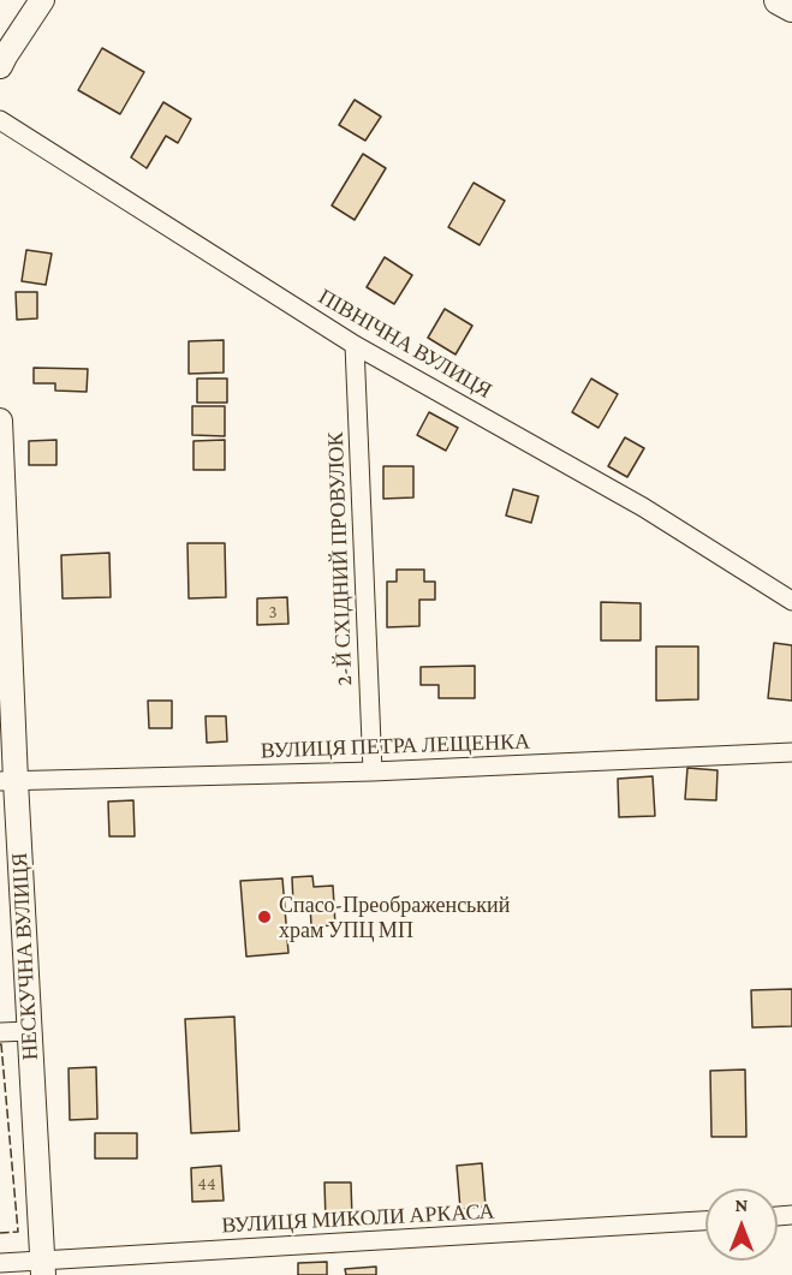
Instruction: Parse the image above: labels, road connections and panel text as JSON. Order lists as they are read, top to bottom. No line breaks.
{"streets":{"street":["ПІВНІЧНА ВУЛИЦЯ","2-Й СХІДНИЙ ПРОВУЛОК","ВУЛИЦЯ ПЕТРА ЛЕЩЕНКА","НЕСКУЧНА ВУЛИЦЯ","ВУЛИЦЯ МИКОЛИ АРКАСА"]},"crossings":[["ПІВНІЧНА ВУЛИЦЯ","2-Й СХІДНИЙ ПРОВУЛОК"],["2-Й СХІДНИЙ ПРОВУЛОК","ВУЛИЦЯ ПЕТРА ЛЕЩЕНКА"],["ВУЛИЦЯ ПЕТРА ЛЕЩЕНКА","НЕСКУЧНА ВУЛИЦЯ"],["НЕСКУЧНА ВУЛИЦЯ","ВУЛИЦЯ МИКОЛИ АРКАСА"]],"places":["Спасо-Преображенський храм УПЦ МП"],"house_numbers":["3","44"],"north":"top"}
